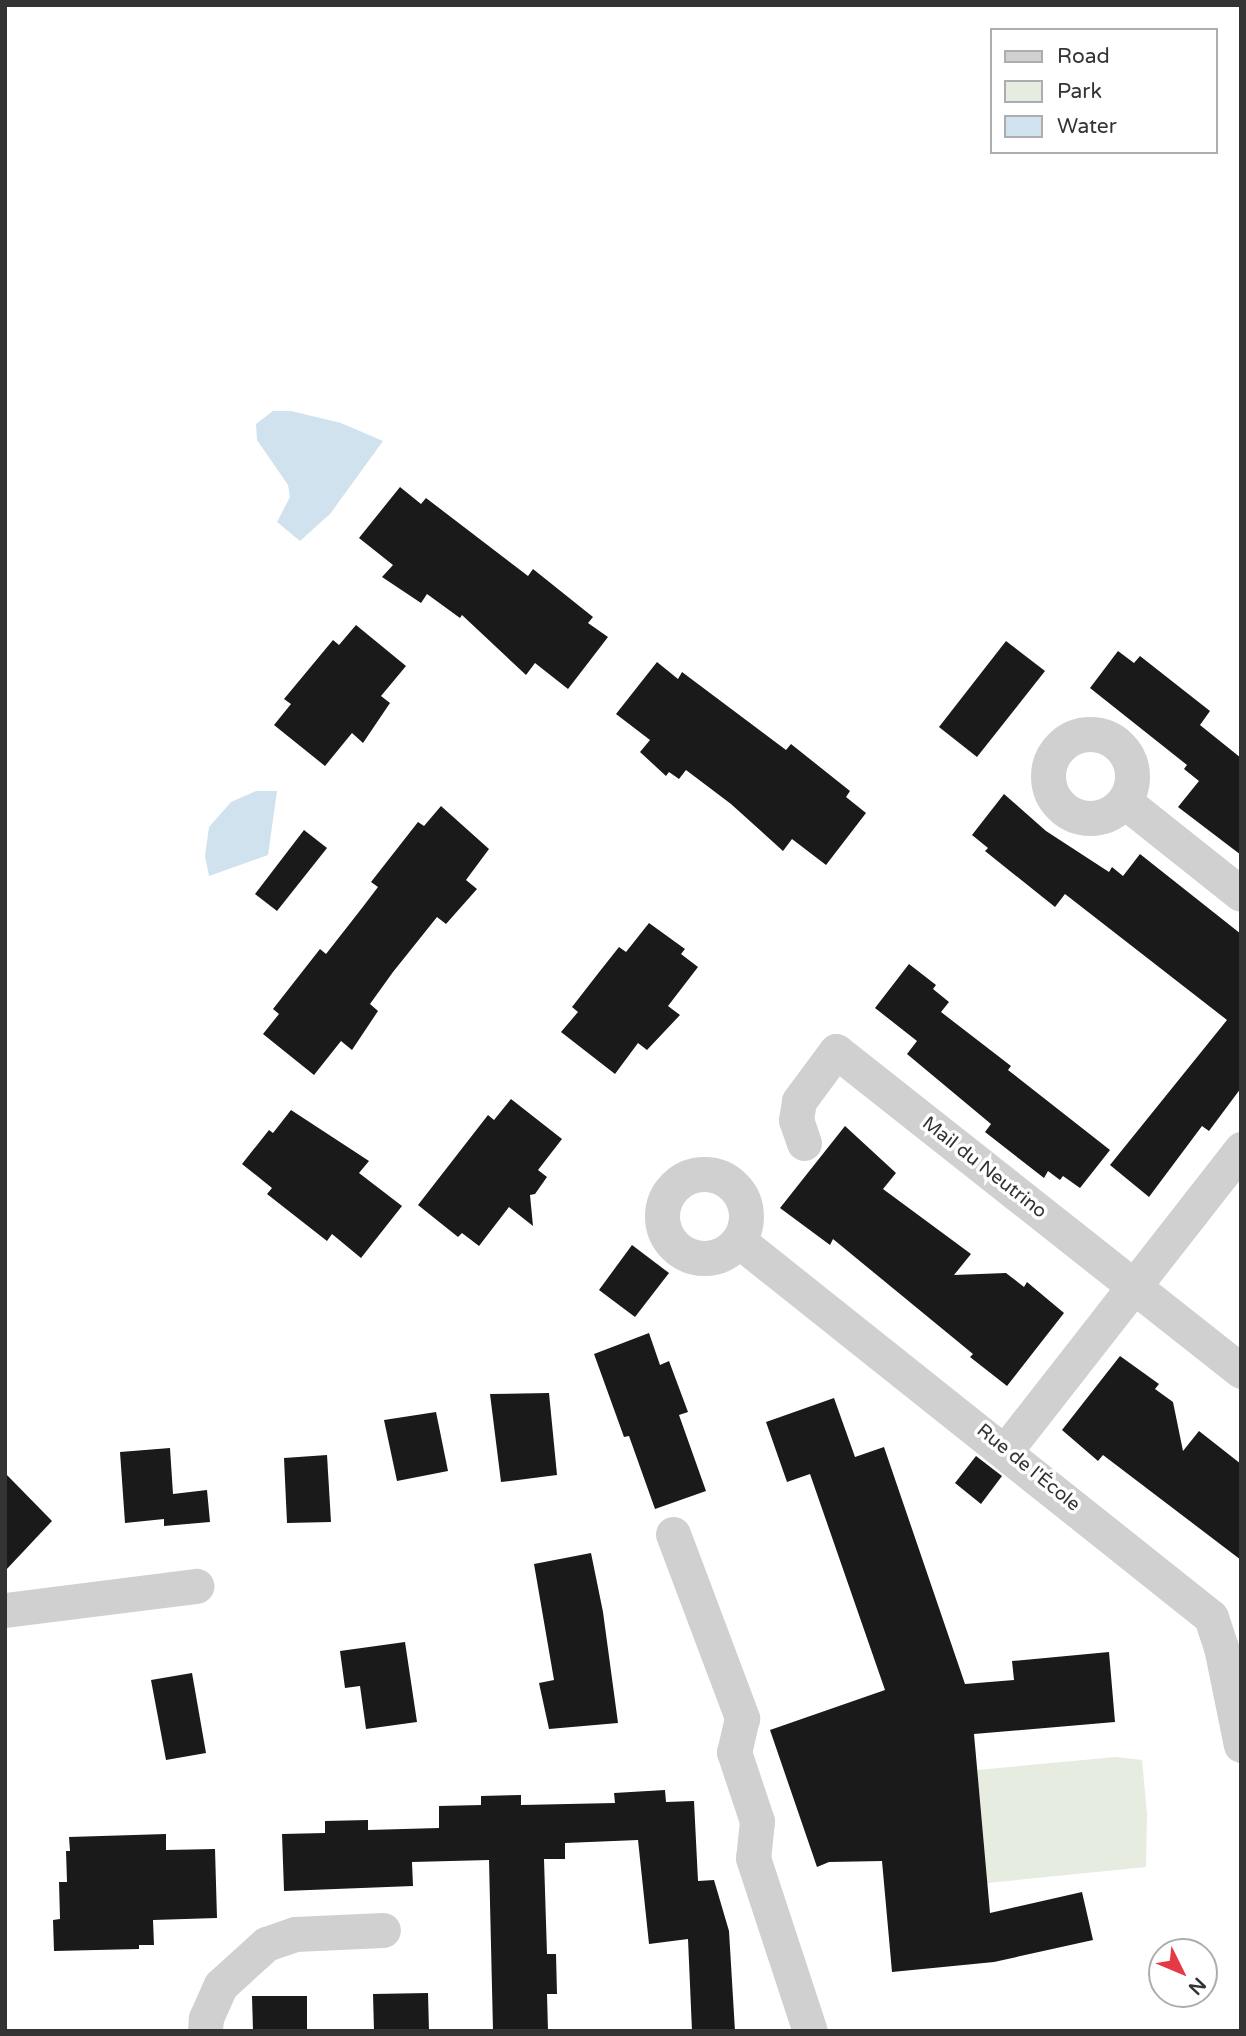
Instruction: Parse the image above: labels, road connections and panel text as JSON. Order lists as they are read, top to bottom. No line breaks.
{"streets":{"street":["Mail du Neutrino","Rue de l'École"]},"legend":["Road","Park","Water"],"north":"bottom right"}
